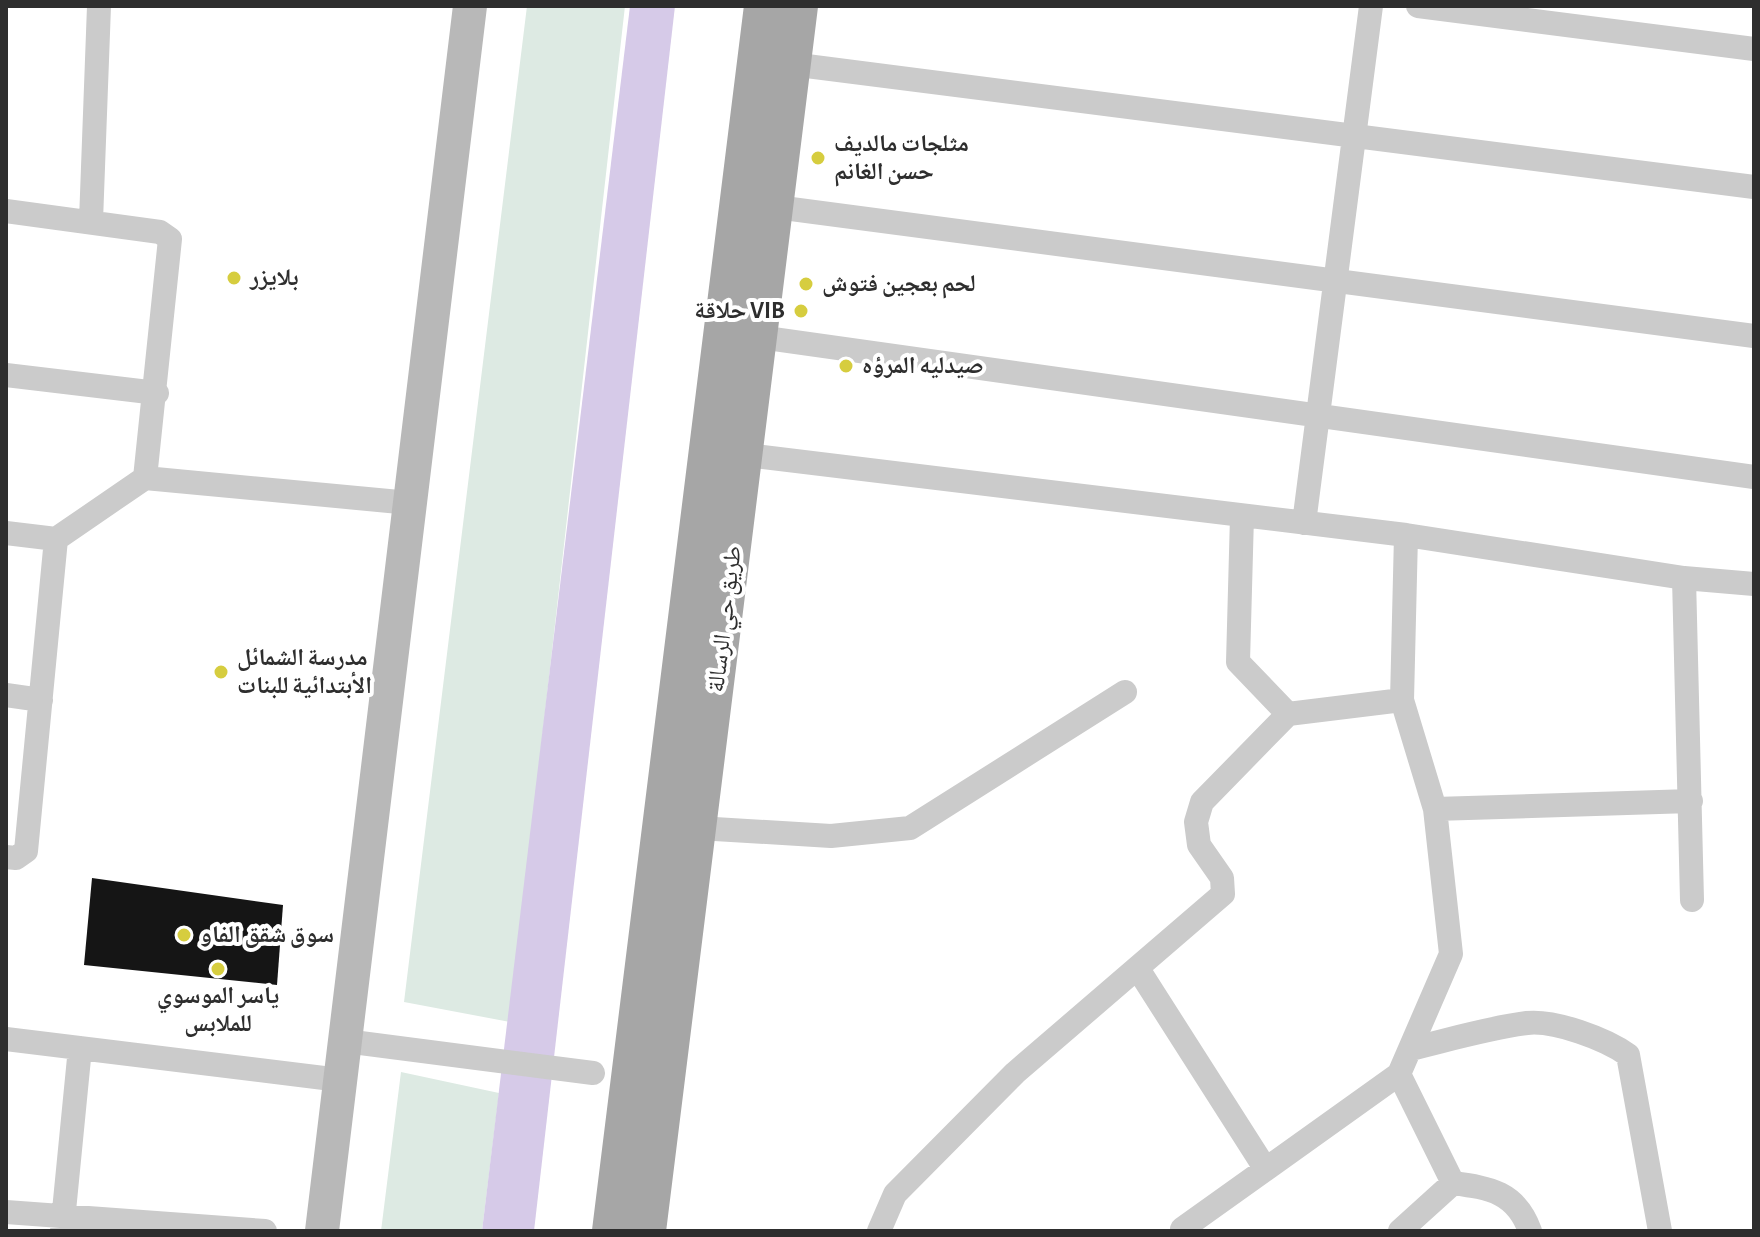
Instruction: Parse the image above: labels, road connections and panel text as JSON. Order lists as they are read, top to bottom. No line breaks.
{"streets":{"main road":["طريق حي الرسالة"]},"places":["مثلجات مالديف حسن الغانم","بلايزر","لحم بعجين فتوش","حلاقة VIB","صيدليه المرؤه","مدرسة الشمائل الأبتدائية للبنات","سوق شقق الفاو","ياسر الموسوي للملابس"]}
